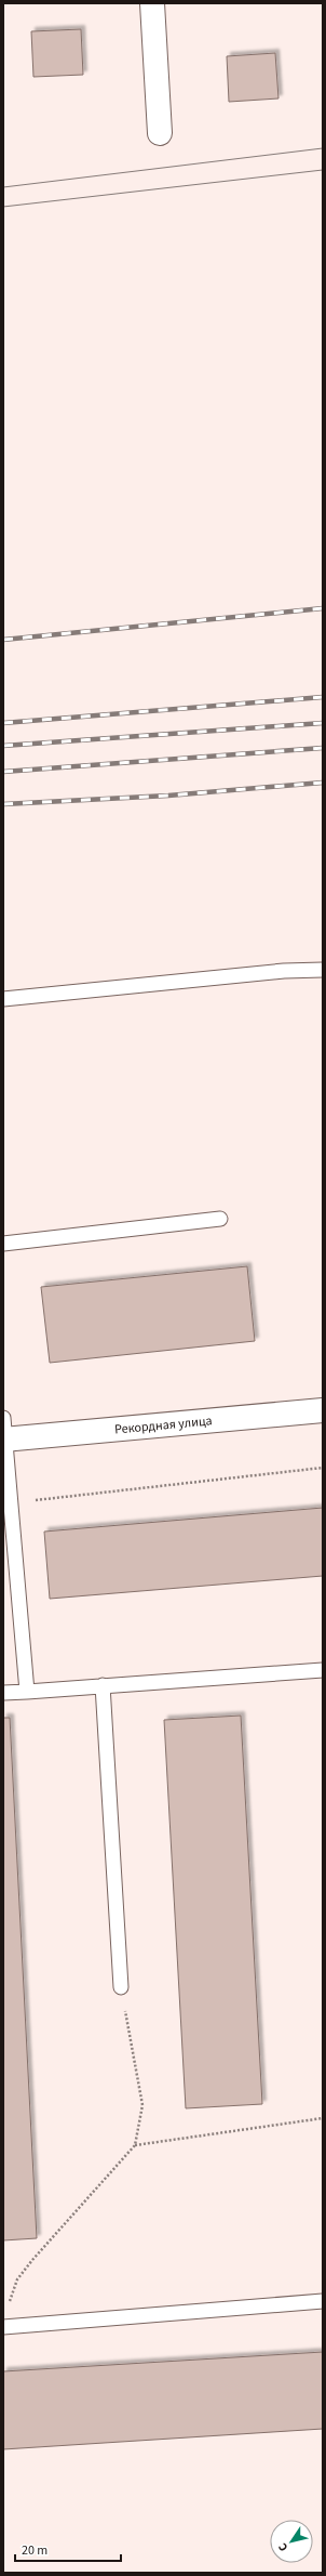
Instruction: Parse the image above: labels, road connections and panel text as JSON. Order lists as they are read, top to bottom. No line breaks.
{"streets":{"main road":["Рекордная улица"]},"scale_bar":"20 m","north":"bottom left"}
